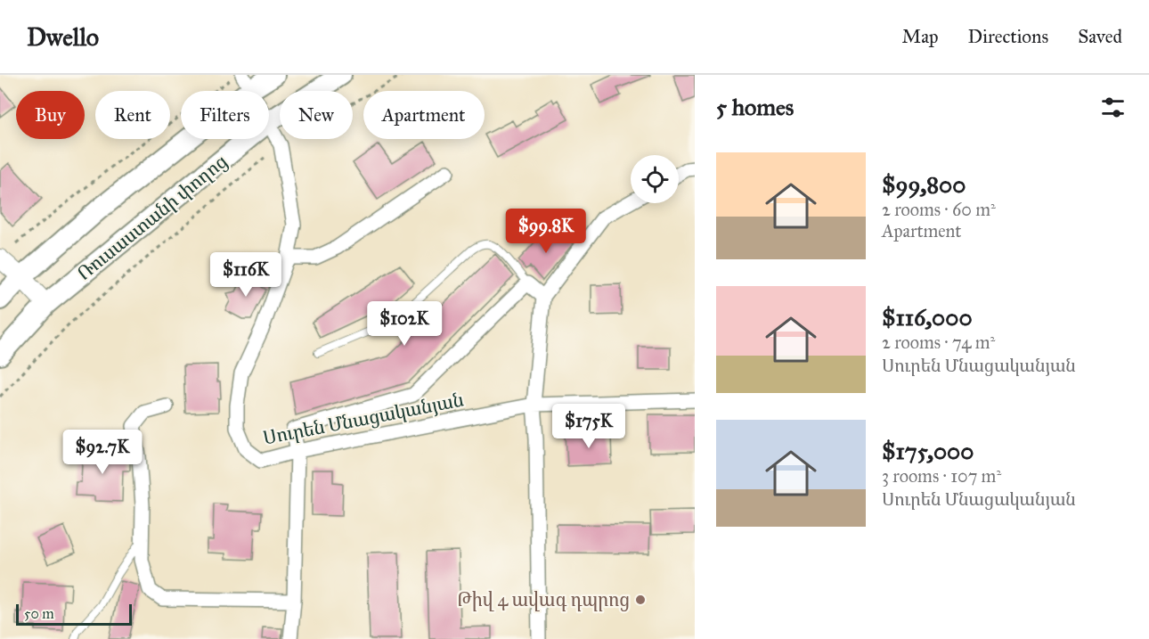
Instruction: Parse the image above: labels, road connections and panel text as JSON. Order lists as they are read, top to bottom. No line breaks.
{"streets":{"main road":["Ռուսաստանի փողոց"],"street":["Սուրեն Մնացականյան"]},"places":["Թիվ 4 ավագ դպրոց"],"scale_bar":"50 m","page":{"header":"Dwello","nav":["Map","Directions","Saved"],"heading":"5 homes","chip":["Buy","Rent","Filters","New","Apartment"],"list":[{"name":"$99,800","note":"2 rooms · 60 m² · Apartment"},{"name":"$116,000","note":"2 rooms · 74 m² · Սուրեն Մնացականյան"},{"name":"$175,000","note":"3 rooms · 107 m² · Սուրեն Մնացականյան"}],"price":["$99.8K","$116K","$102K","$175K","$92.7K"],"scale":"50 m"}}
